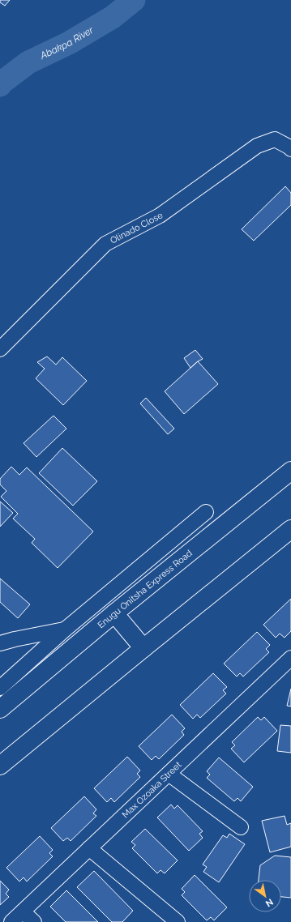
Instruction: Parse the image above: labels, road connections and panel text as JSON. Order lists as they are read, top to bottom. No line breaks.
{"streets":{"highway":["Enugu Onitsha Express Road"],"street":["Olinado Close","Max Ozoaka Street"]},"water":["Abakpa River"],"north":"bottom right"}
